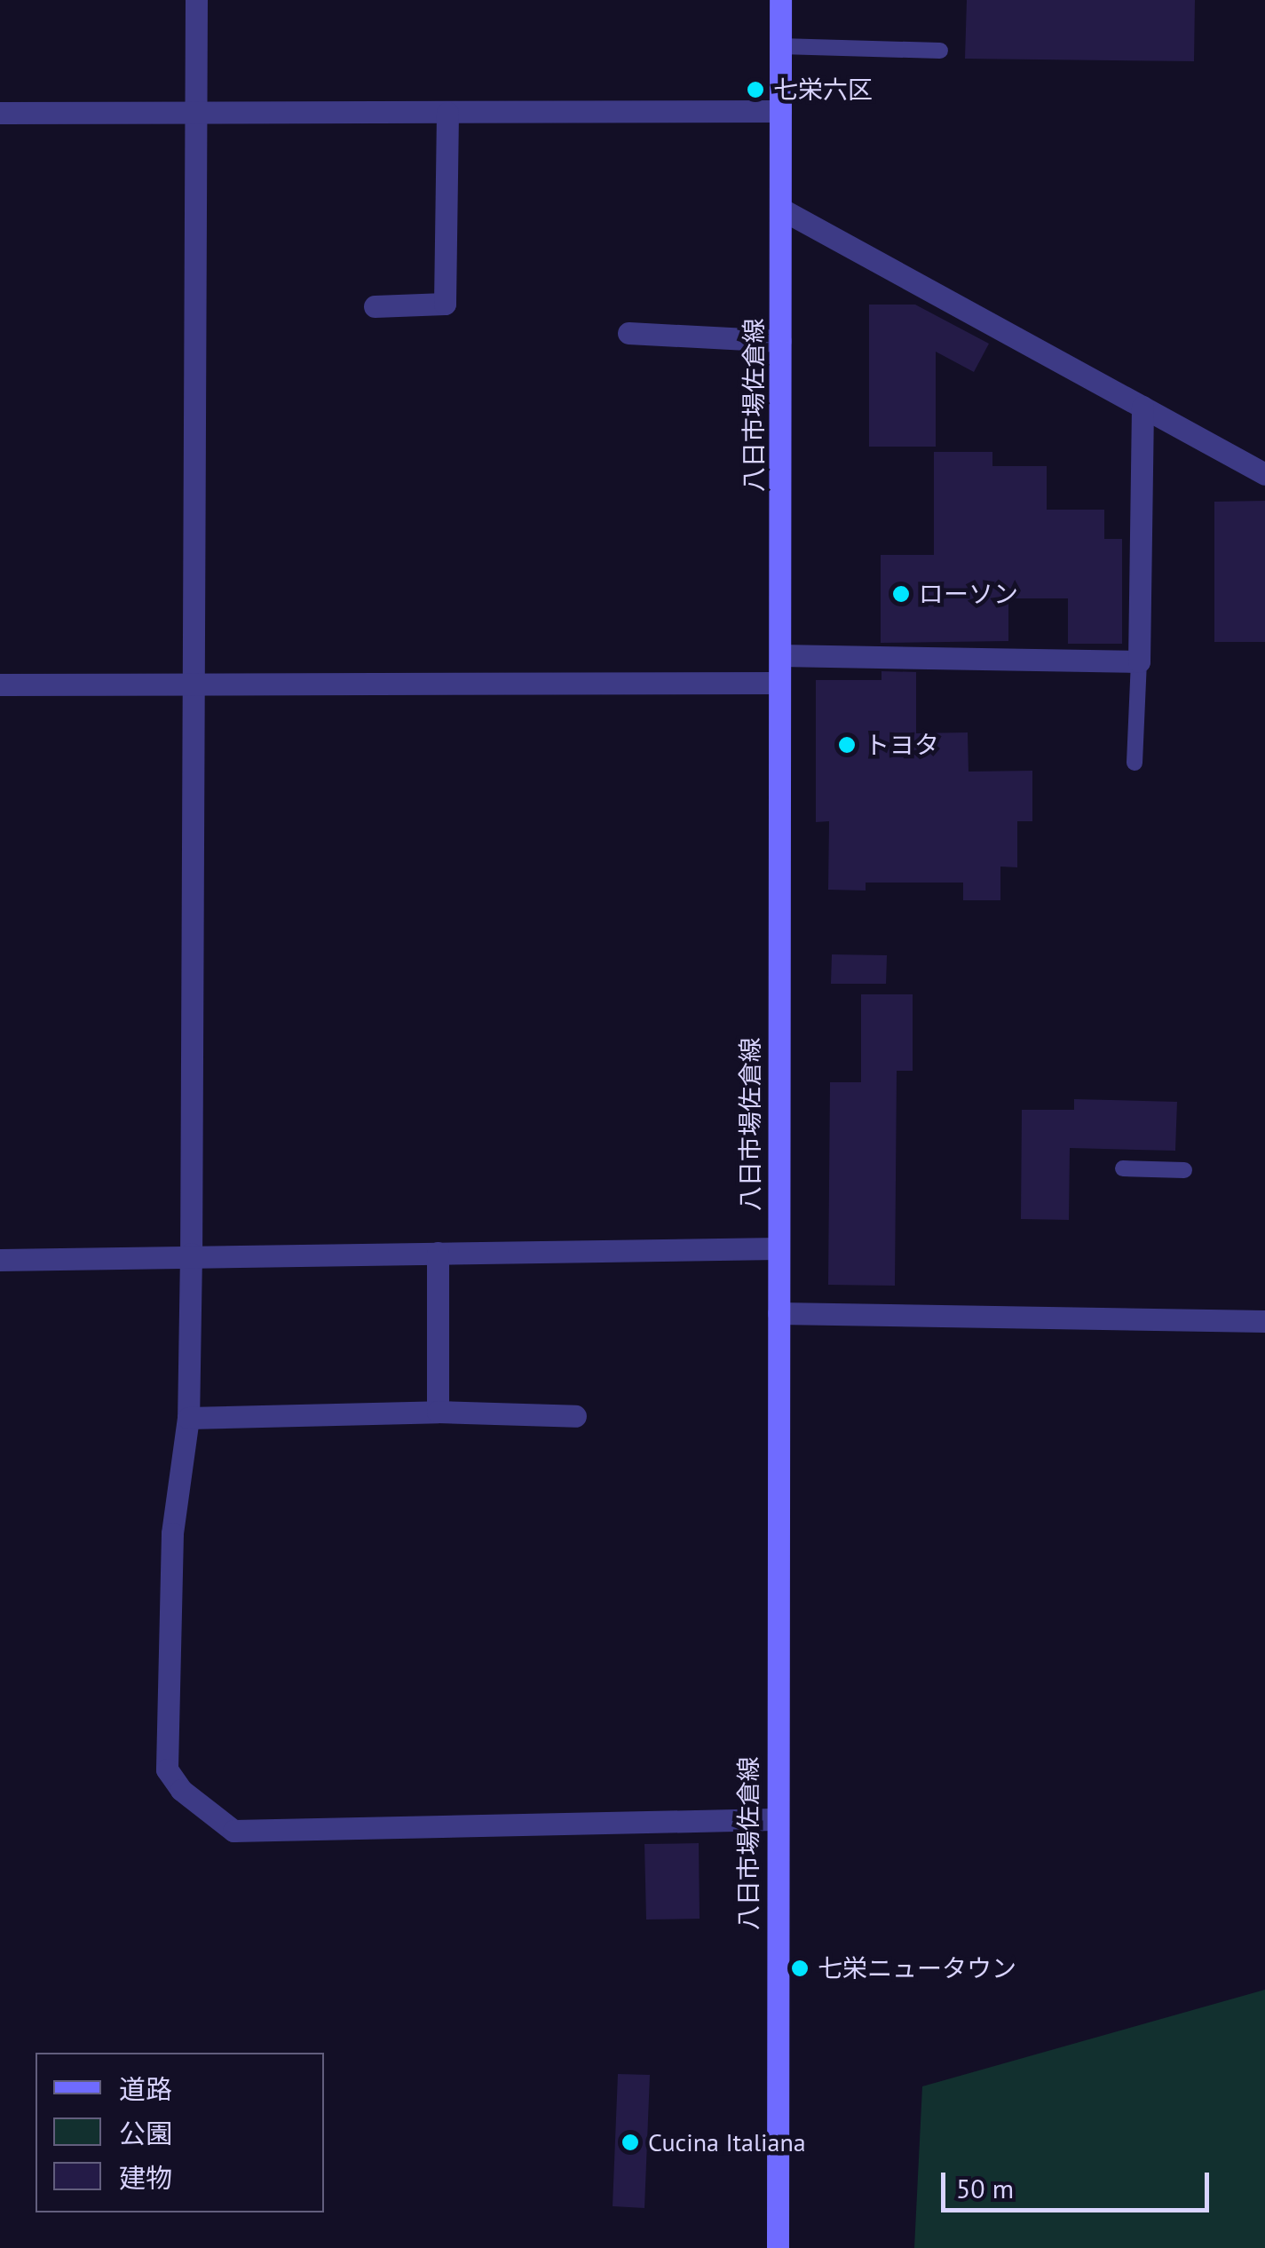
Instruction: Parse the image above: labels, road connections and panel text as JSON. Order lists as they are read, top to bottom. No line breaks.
{"streets":{"main road":["八日市場佐倉線"]},"places":["七栄六区","ローソン","トヨタ","七栄ニュータウン","Cucina Italiana"],"legend":["道路","公園","建物"],"scale_bar":"50 m"}
